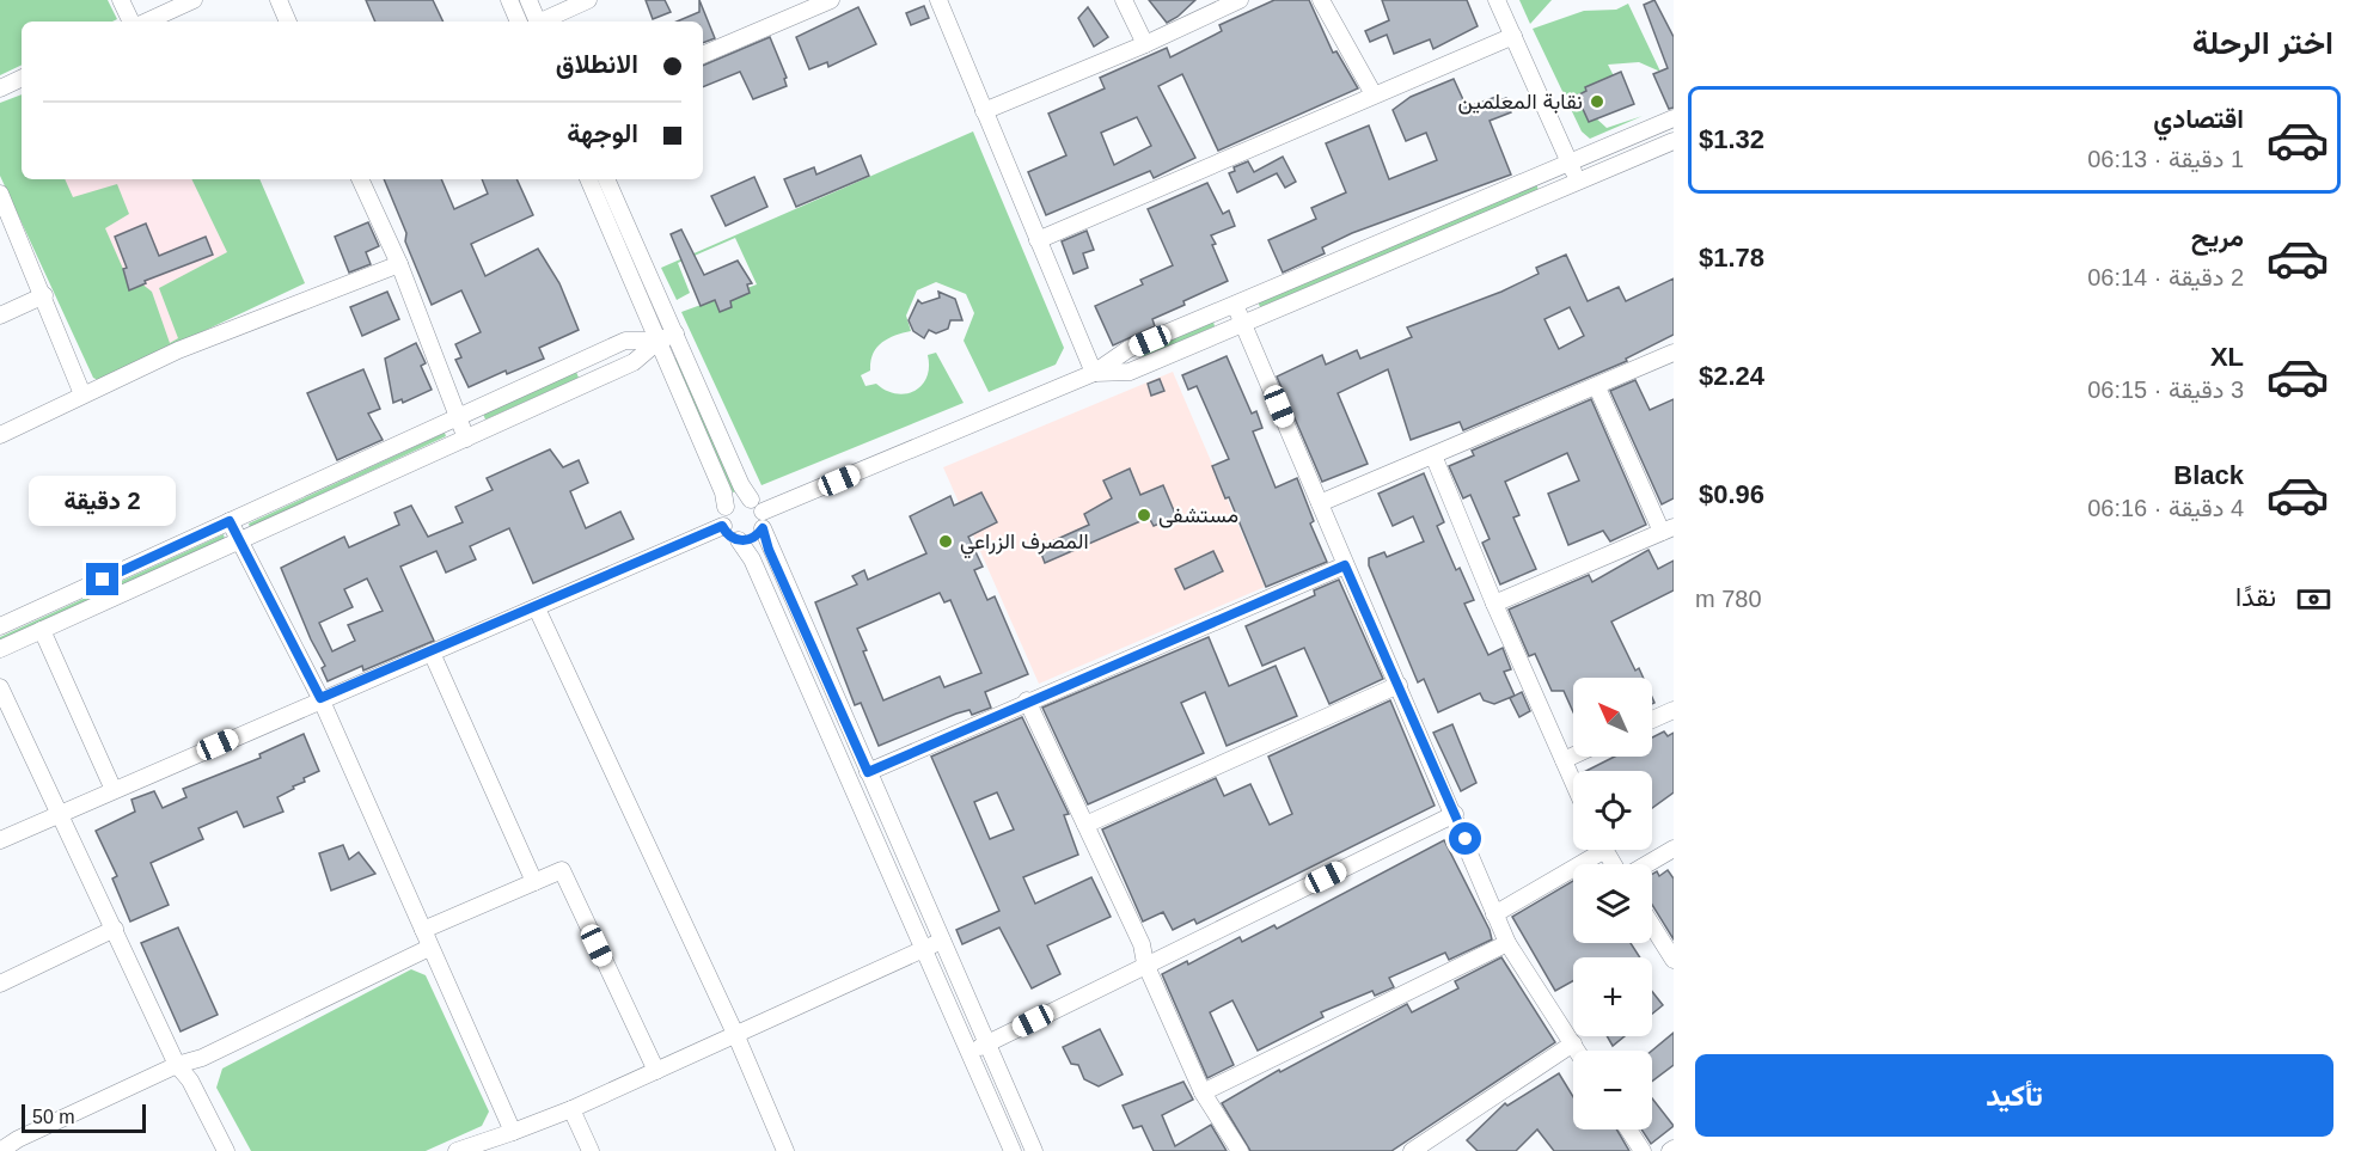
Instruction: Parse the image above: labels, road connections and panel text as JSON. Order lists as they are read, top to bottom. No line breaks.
{"places":["نقابة المعلمين","مستشفى","المصرف الزراعي"],"scale_bar":"50 m","north":"top left","page":{"heading":"اختر الرحلة","banner":["الانطلاق","الوجهة"],"list":[{"name":"اقتصادي","note":"1 دقيقة · 06:13","value":"$1.32"},{"name":"مريح","note":"2 دقيقة · 06:14","value":"$1.78"},{"name":"XL","note":"3 دقيقة · 06:15","value":"$2.24"},{"name":"Black","note":"4 دقيقة · 06:16","value":"$0.96"}],"bubble":"2 دقيقة","pay":["نقدًا","780 m"],"map_buttons":["+","−"],"buttons":"تأكيد","scale":"50 m"}}
